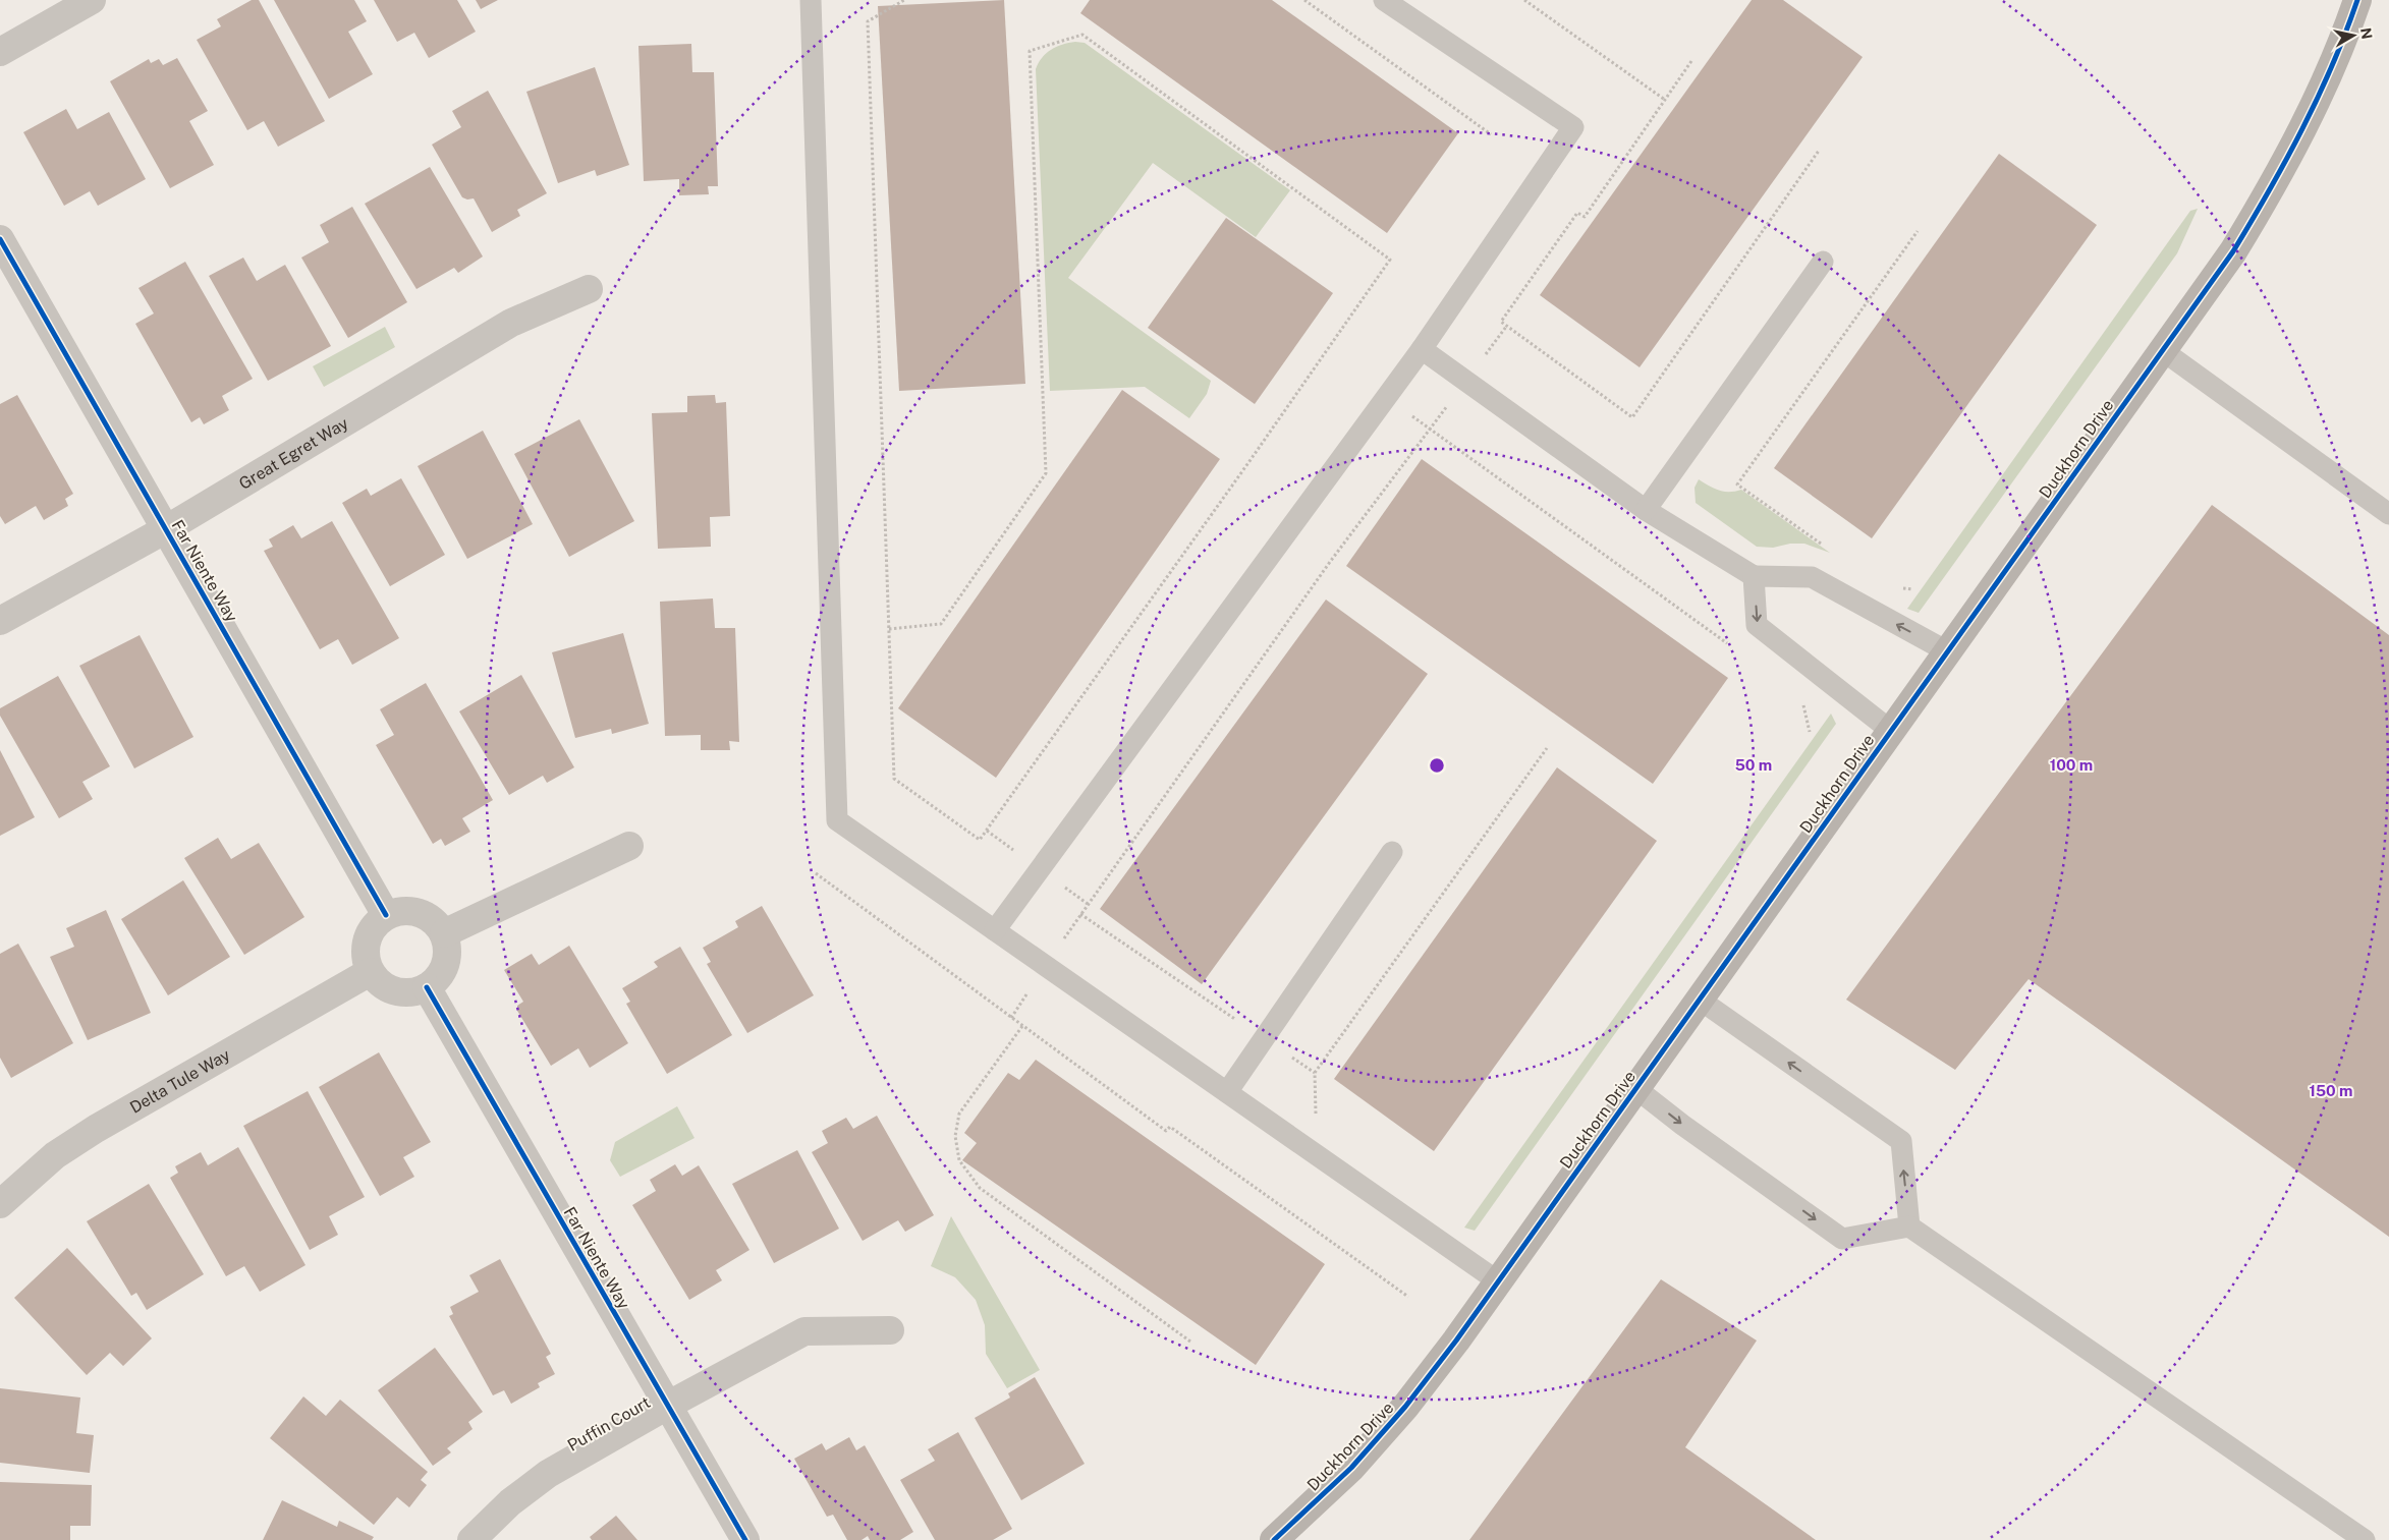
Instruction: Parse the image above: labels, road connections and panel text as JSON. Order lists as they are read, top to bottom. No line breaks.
{"streets":{"street":["Duckhorn Drive","Great Egret Way","Far Niente Way","Delta Tule Way","Puffin Court"]},"crossings":[["Great Egret Way","Far Niente Way"],["Far Niente Way","Delta Tule Way"],["Far Niente Way","Puffin Court"]],"north":"right","rings":["50 m","100 m","150 m"]}
